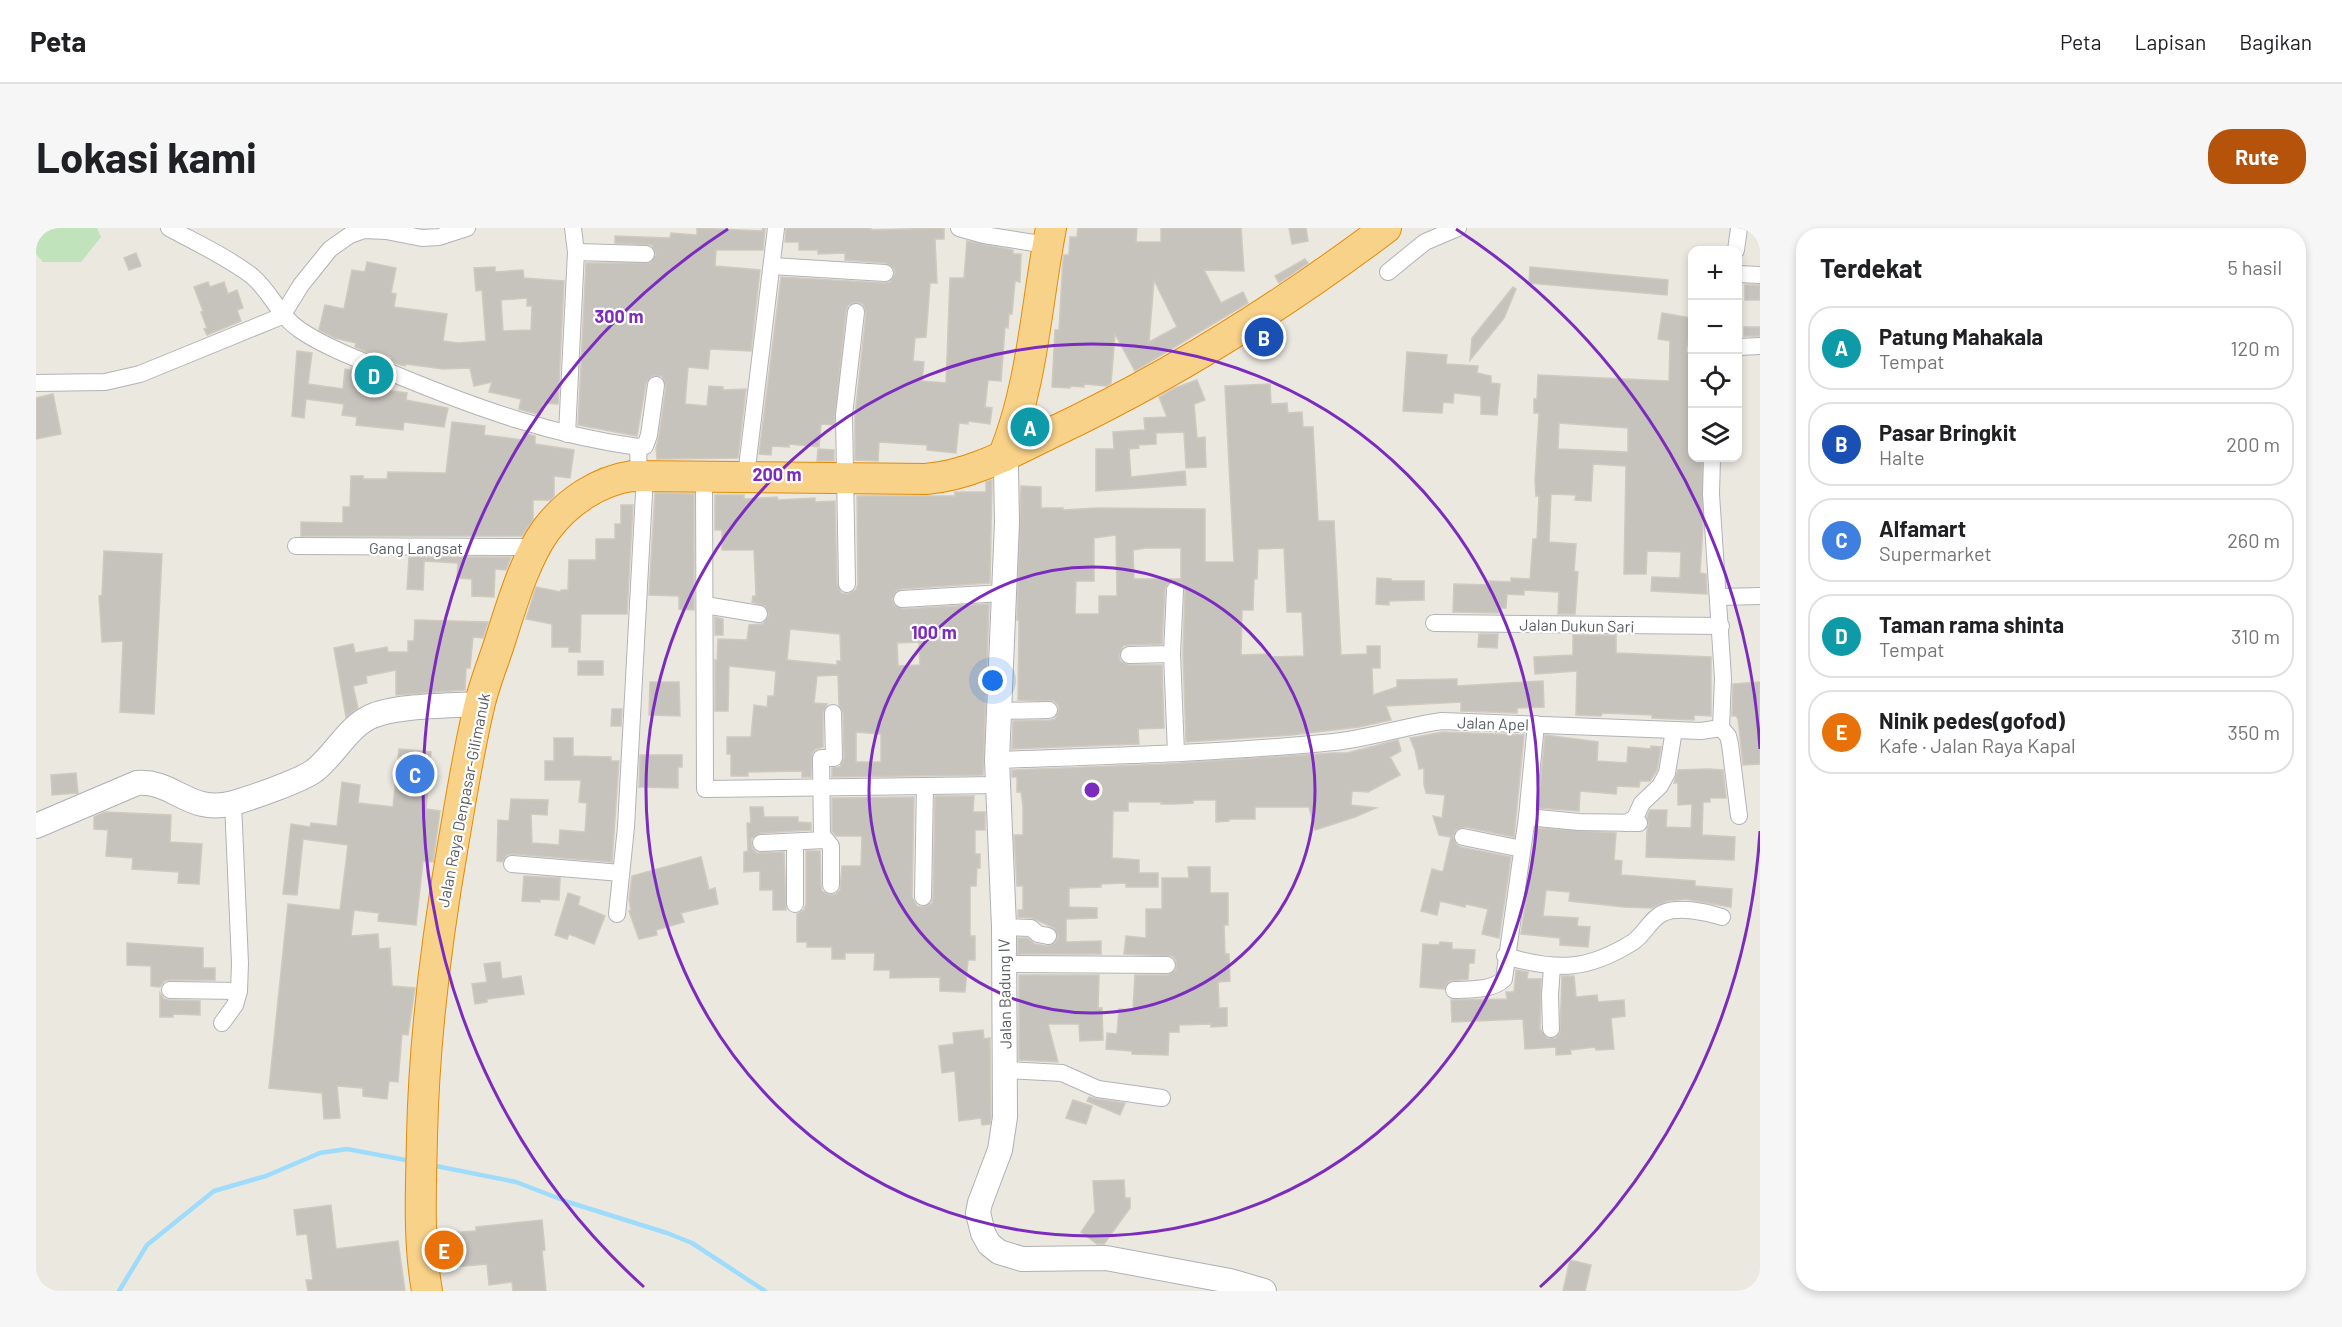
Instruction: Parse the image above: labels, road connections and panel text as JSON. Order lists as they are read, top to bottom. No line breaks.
{"streets":{"highway":["Jalan Raya Denpasar-Gilimanuk"],"street":["Gang Langsat","Jalan Dukun Sari","Jalan Apel","Jalan Badung IV"]},"crossings":[["Gang Langsat","Jalan Raya Denpasar-Gilimanuk"],["Jalan Apel","Jalan Badung IV"],["Jalan Raya Denpasar-Gilimanuk","Jalan Badung IV"]],"page":{"header":"Peta","nav":["Peta","Lapisan","Bagikan"],"buttons":"Rute","title":"Lokasi kami","heading":["Terdekat","5 hasil"],"map_buttons":["+","−"],"list":[{"mark":"A","name":"Patung Mahakala","note":"Tempat","value":"120 m"},{"mark":"B","name":"Pasar Bringkit","note":"Halte","value":"200 m"},{"mark":"C","name":"Alfamart","note":"Supermarket","value":"260 m"},{"mark":"D","name":"Taman rama shinta","note":"Tempat","value":"310 m"},{"mark":"E","name":"Ninik pedes(gofod)","note":"Kafe · Jalan Raya Kapal","value":"350 m"}],"pins":["B","D","A","C","E"]},"rings":["300 m","200 m","100 m"]}
